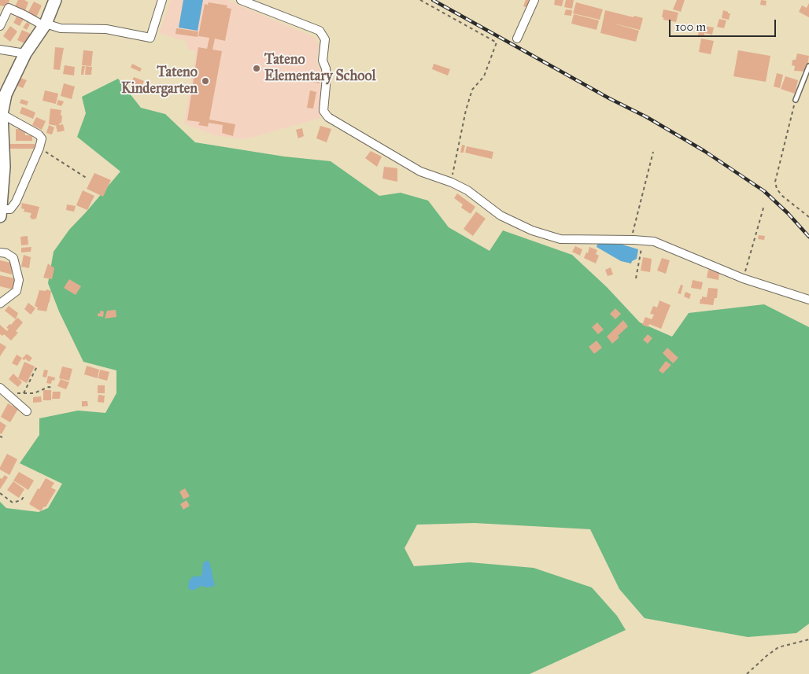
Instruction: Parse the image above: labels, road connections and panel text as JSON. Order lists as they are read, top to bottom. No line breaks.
{"places":["Tateno Elementary School","Tateno Kindergarten"],"scale_bar":"100 m"}
